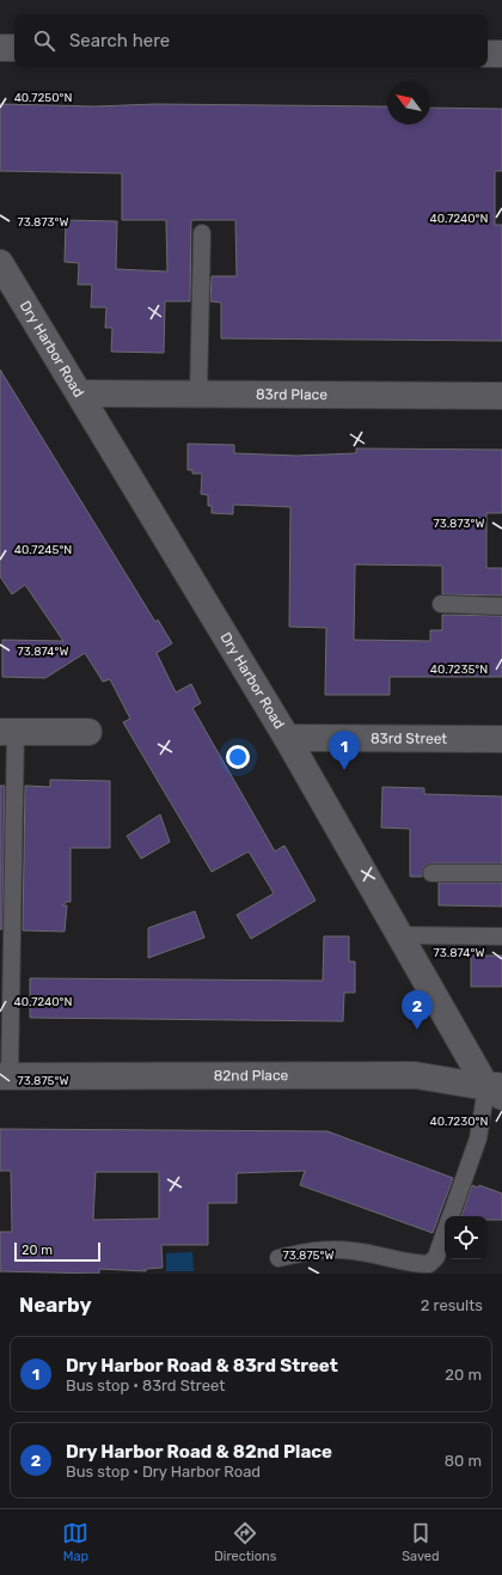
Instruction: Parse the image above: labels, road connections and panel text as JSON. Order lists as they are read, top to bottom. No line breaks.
{"streets":{"street":["Dry Harbor Road","83rd Place","83rd Street","82nd Place"]},"crossings":[["Dry Harbor Road","83rd Place"],["Dry Harbor Road","83rd Street"],["Dry Harbor Road","82nd Place"]],"scale_bar":"20 m","north":"top left","page":{"search":"Search here","pins":["1","2"],"scale":"20 m","heading":["Nearby","2 results"],"list":[{"mark":"1","name":"Dry Harbor Road & 83rd Street","note":"Bus stop · 83rd Street","value":"20 m"},{"mark":"2","name":"Dry Harbor Road & 82nd Place","note":"Bus stop · Dry Harbor Road","value":"80 m"}],"nav":["Map","Directions","Saved"]},"coordinates":["40.7250°N","40.7240°N","73.873°W","40.7245°N","73.874°W","40.7235°N","73.875°W","40.7230°N"]}
